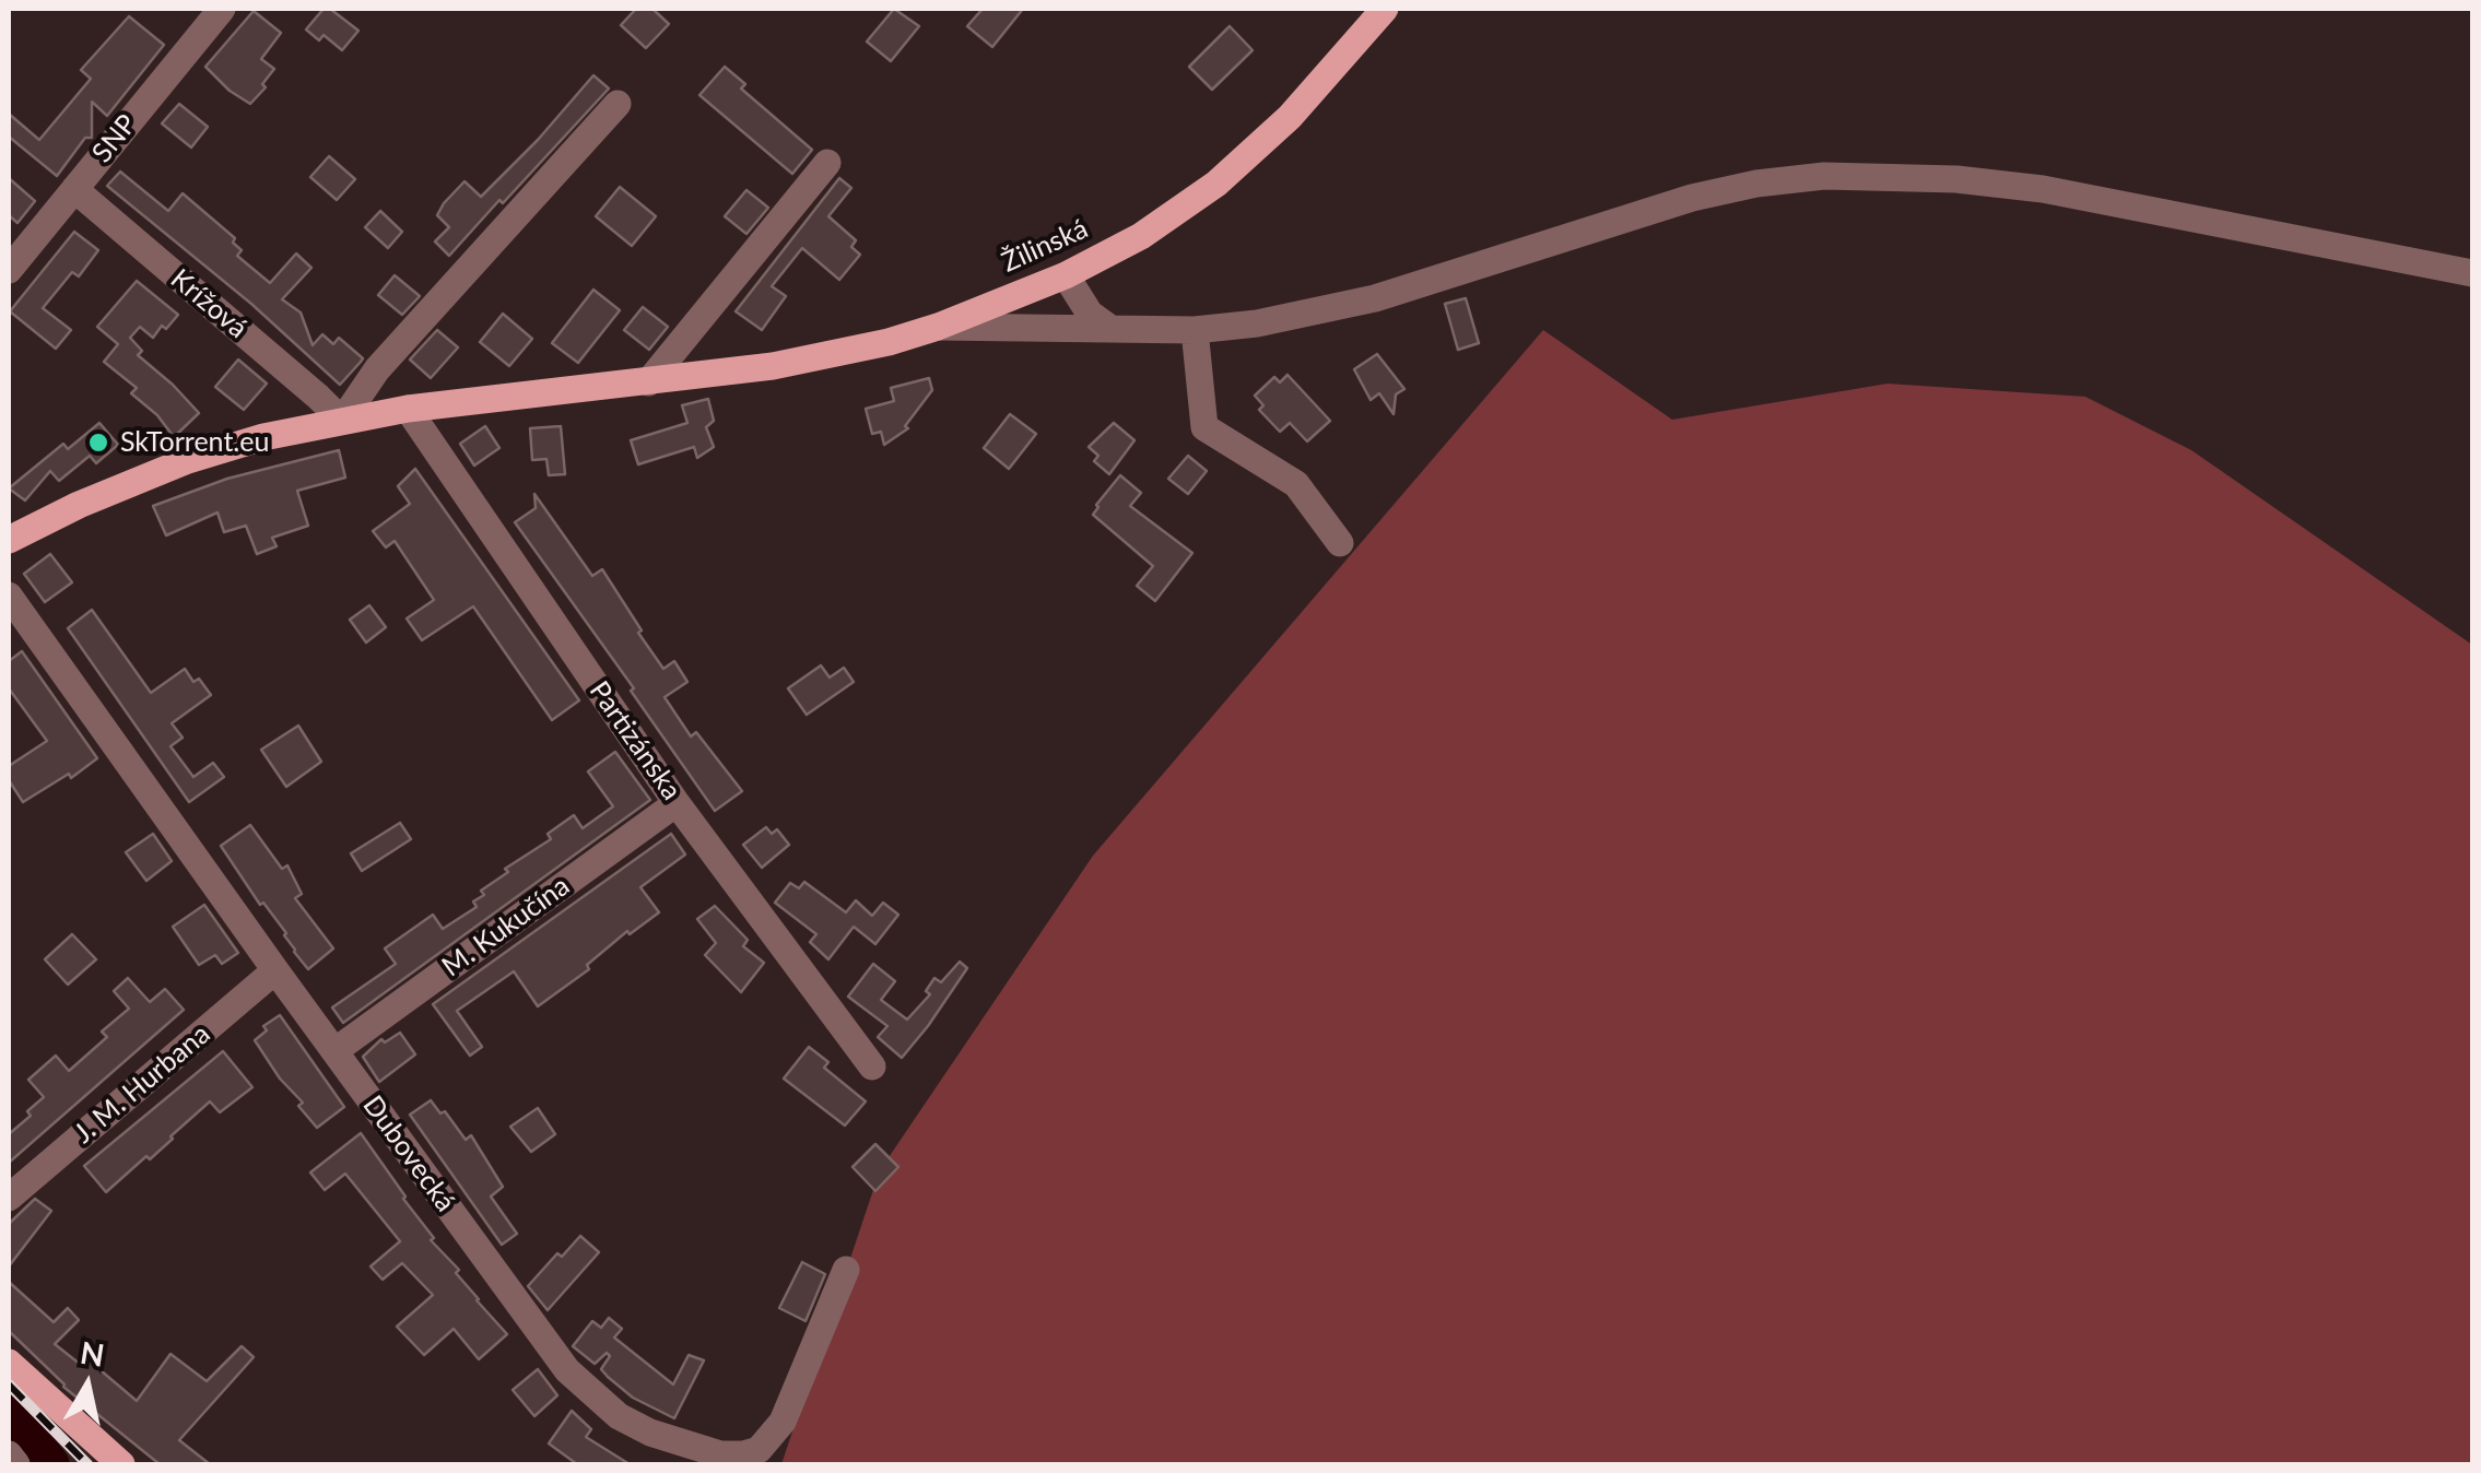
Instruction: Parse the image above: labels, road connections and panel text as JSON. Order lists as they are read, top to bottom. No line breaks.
{"streets":{"main road":["Žilinská"],"street":["SNP","Krížová","Partizánska","M. Kukučína","J. M. Hurbana","Dubovecká"]},"crossings":[["SNP","Krížová"],["Žilinská","Krížová"],["Žilinská","Partizánska"],["Partizánska","M. Kukučína"],["M. Kukučína","Dubovecká"],["J. M. Hurbana","Dubovecká"]],"places":["SkTorrent.eu"],"north":"top"}
